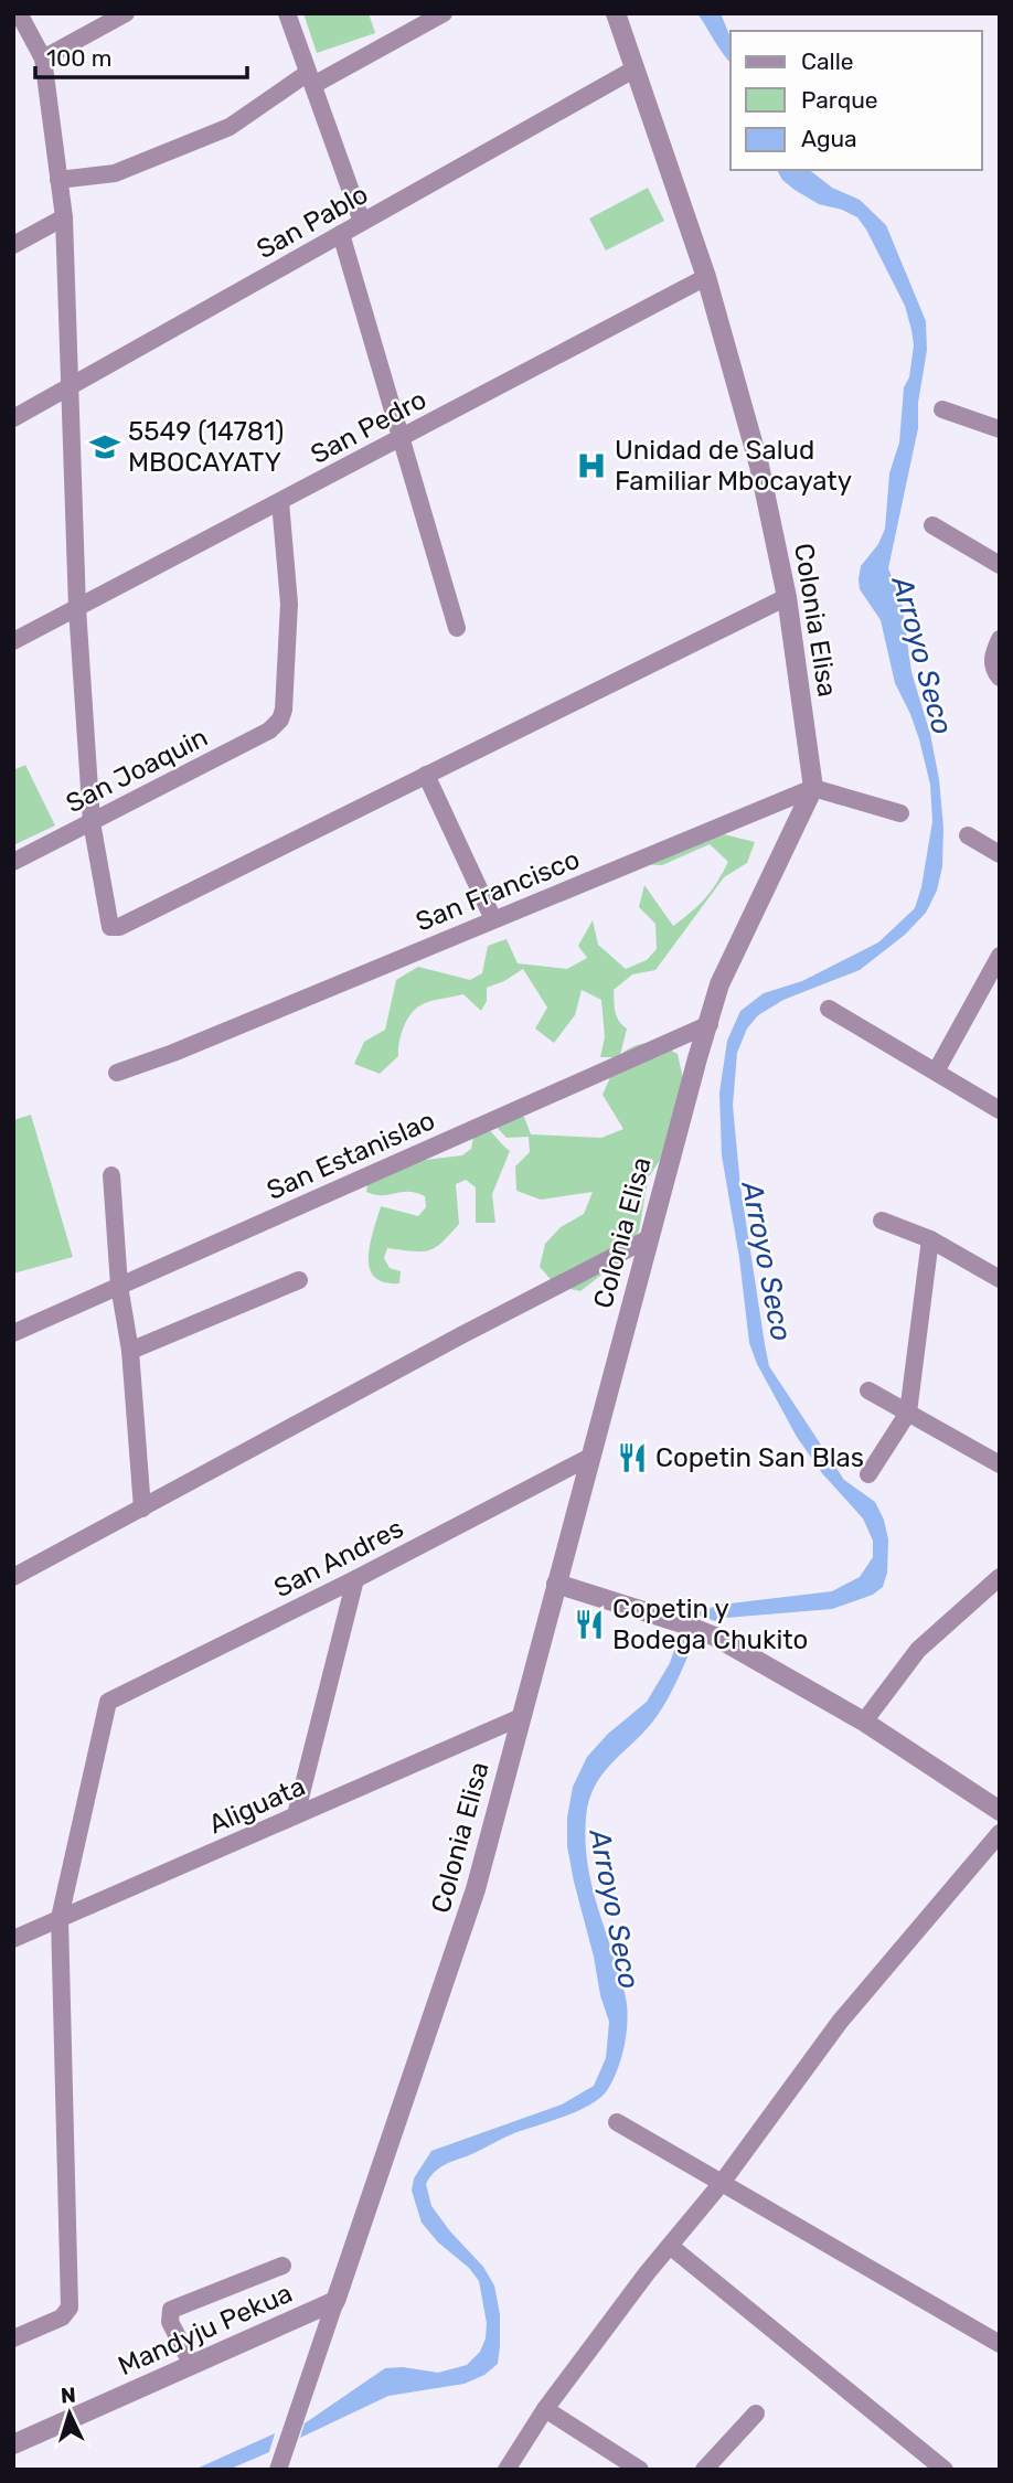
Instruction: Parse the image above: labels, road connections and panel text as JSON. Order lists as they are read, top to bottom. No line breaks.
{"streets":{"street":["San Pablo","San Pedro","Colonia Elisa","San Joaquin","San Francisco","San Estanislao","San Andres","Aliguata","Mandyju Pekua"]},"crossings":[["San Pablo","Colonia Elisa"],["San Pedro","Colonia Elisa"],["San Pedro","San Joaquin"],["Colonia Elisa","San Francisco"],["Colonia Elisa","San Estanislao"],["Colonia Elisa","San Andres"],["Colonia Elisa","Aliguata"],["Colonia Elisa","Mandyju Pekua"],["San Andres","Aliguata"]],"water":["Arroyo Seco"],"places":{"school or university":["5549 (14781) MBOCAYATY"],"hospital":["Unidad de Salud Familiar Mbocayaty"],"restaurant":["Copetin San Blas","Copetin y Bodega Chukito"]},"legend":["Calle","Parque","Agua"],"scale_bar":"100 m","north":"top"}
